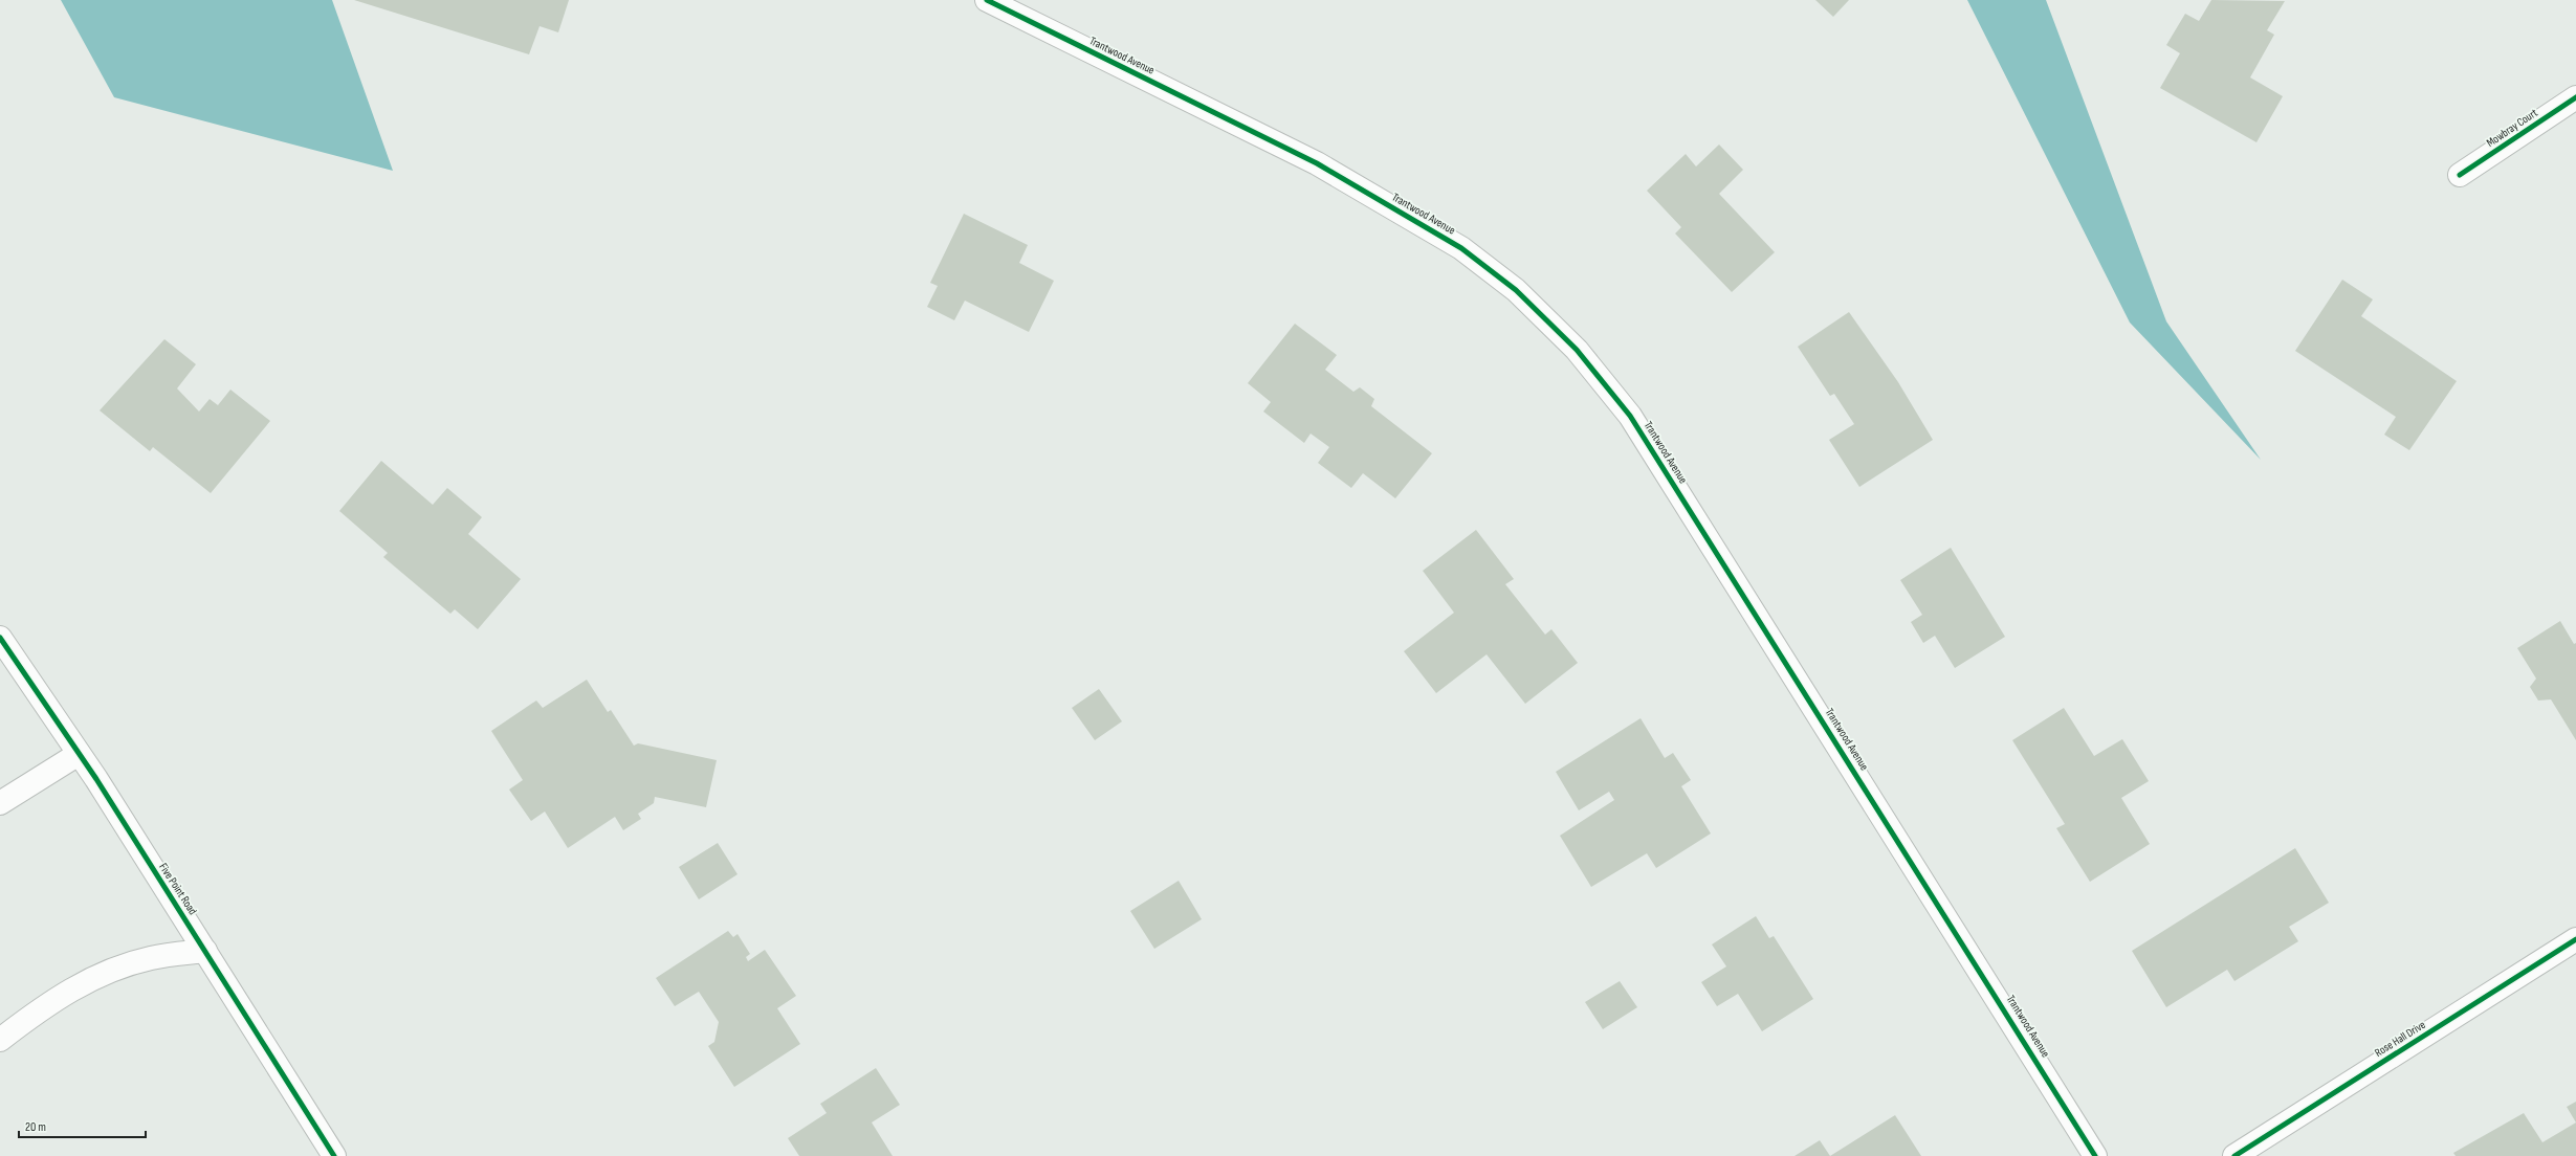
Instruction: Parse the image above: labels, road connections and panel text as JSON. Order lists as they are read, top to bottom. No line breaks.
{"streets":{"street":["Trantwood Avenue","Mowbray Court","Five Point Road","Rose Hall Drive"]},"scale_bar":"20 m"}
